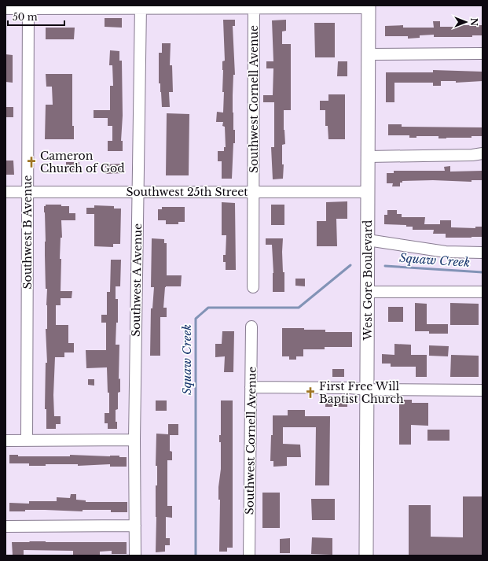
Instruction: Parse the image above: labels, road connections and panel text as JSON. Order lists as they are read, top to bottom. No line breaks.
{"streets":{"main road":["West Gore Boulevard"],"street":["Southwest Cornell Avenue","Southwest 25th Street","Southwest B Avenue","Southwest A Avenue"]},"crossings":[["Southwest Cornell Avenue","Southwest 25th Street"],["Southwest 25th Street","Southwest B Avenue"],["Southwest 25th Street","Southwest A Avenue"],["Southwest 25th Street","West Gore Boulevard"]],"water":["Squaw Creek"],"places":{"church":["Cameron Church of God","First Free Will Baptist Church"]},"scale_bar":"50 m","north":"right"}
